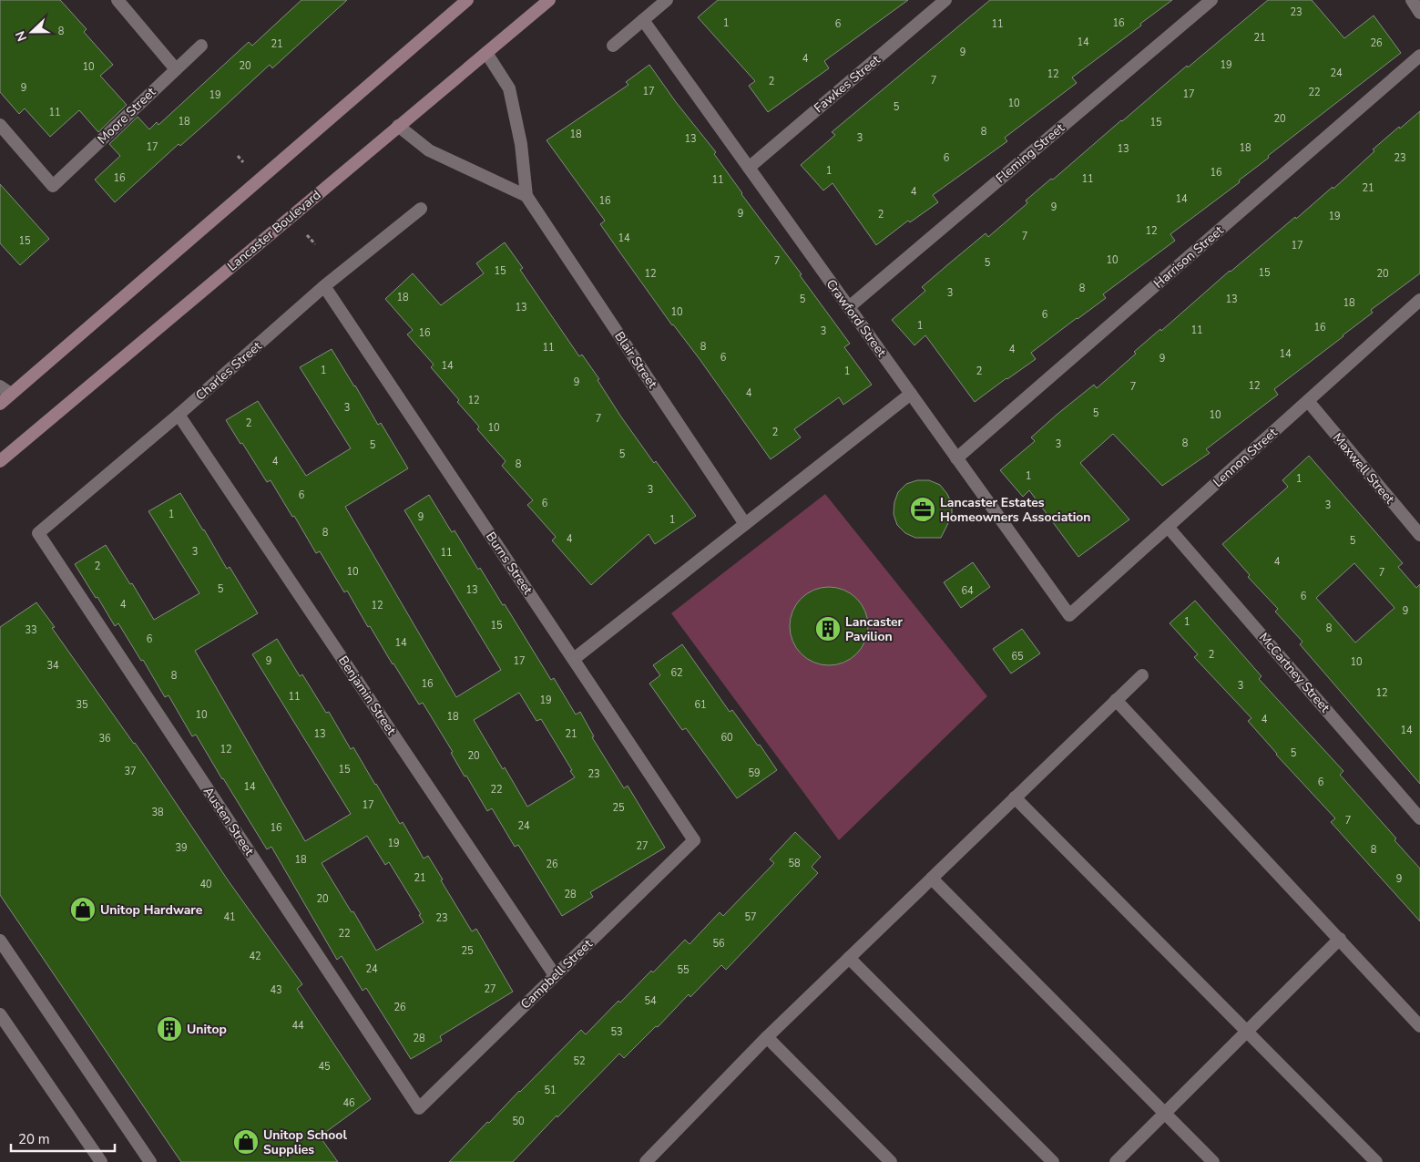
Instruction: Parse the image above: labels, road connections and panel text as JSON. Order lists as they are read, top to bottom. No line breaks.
{"streets":{"main road":["Lancaster Boulevard"],"street":["Fawkes Street","Moore Street","Fleming Street","Harrison Street","Crawford Street","Blair Street","Charles Street","Lennon Street","Maxwell Street","Burns Street","McCartney Street","Benjamin Street","Austen Street","Campbell Street"]},"crossings":[["Fawkes Street","Crawford Street"],["Fleming Street","Crawford Street"],["Lancaster Boulevard","Blair Street"],["Harrison Street","Crawford Street"],["Crawford Street","Lennon Street"],["Charles Street","Burns Street"],["Charles Street","Benjamin Street"],["Charles Street","Austen Street"],["Lennon Street","Maxwell Street"],["Lennon Street","McCartney Street"],["Burns Street","Campbell Street"],["Benjamin Street","Campbell Street"],["Austen Street","Campbell Street"]],"places":{"office":["Lancaster Estates Homeowners Association"],"building":["Lancaster Pavilion","Unitop"],"shop":["Unitop Hardware","Unitop School Supplies"]},"house_numbers":["23","1","16","6","11","8","21","14","26","21","9","4","19","20","10","24","12","7","2","9","17","22","17","19","10","5","11","20","18","15","8","18","3","13","17","18","13","6","23","1","16","16","11","11","21","4","14","16","9","9","2","19","12","7","14","15","17","10","7","5","15","15","12","20","8","3","18","5","13","18","13","10","6","1","16","11","3","16","8","11","4","14","6","9","14","1","1","2","9","12","7","4","12","3","5","10","7","2","10","2","8","3","5","5","4","8","1","1","3","6","6","3","1","9","1","8","4","5","3","11","4","2","10","7","5","13","64","6","4","12","9","1","15","8","33","6","14","2","65","9","17","10","34","62","8","16","3","12","11","19","35","61","10","18","4","14","13","21","60","36","12","5","20","15","37","59","23","6","14","22","17","25","38","7","24","16","19","27","39","8","18","58","26","21","9","40","28","20","41","57","23","22","56","25","42","24","55","27","43","54","26","44","53","28","52","45","51","46","50"],"scale_bar":"20 m","north":"left"}
